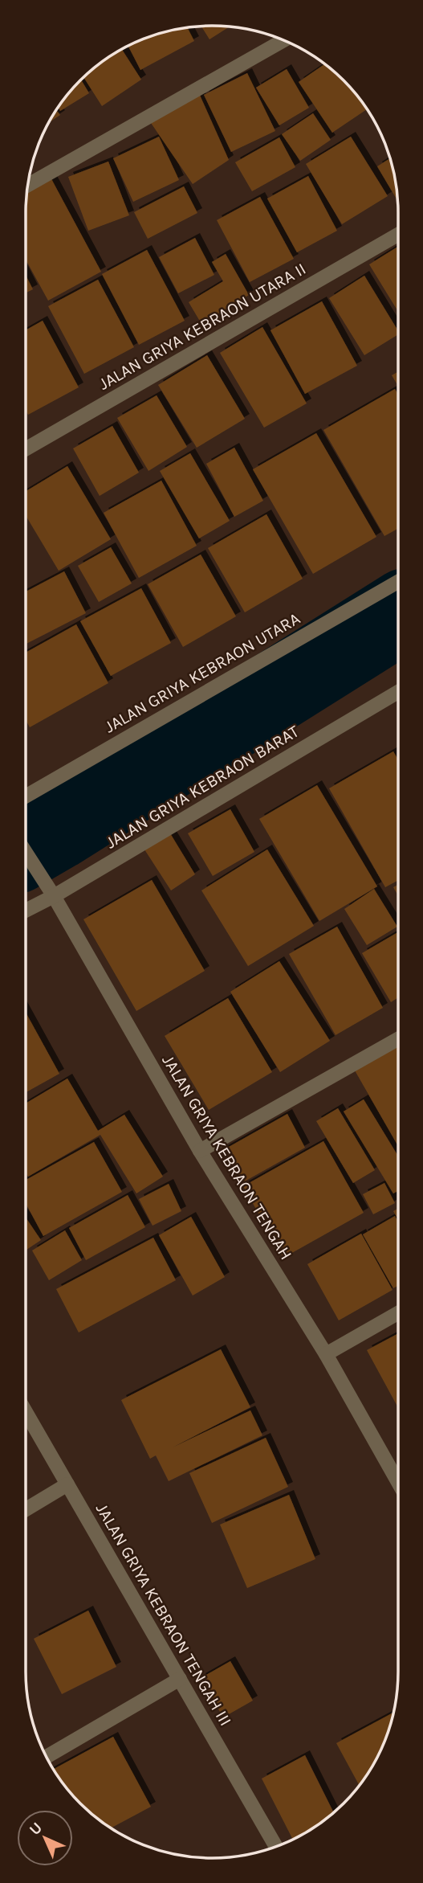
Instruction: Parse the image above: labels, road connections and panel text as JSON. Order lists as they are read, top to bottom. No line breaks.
{"streets":{"street":["JALAN GRIYA KEBRAON UTARA II","JALAN GRIYA KEBRAON UTARA","JALAN GRIYA KEBRAON BARAT","JALAN GRIYA KEBRAON TENGAH","JALAN GRIYA KEBRAON TENGAH III"]},"crossings":[["JALAN GRIYA KEBRAON BARAT","JALAN GRIYA KEBRAON TENGAH"]],"north":"top left"}
